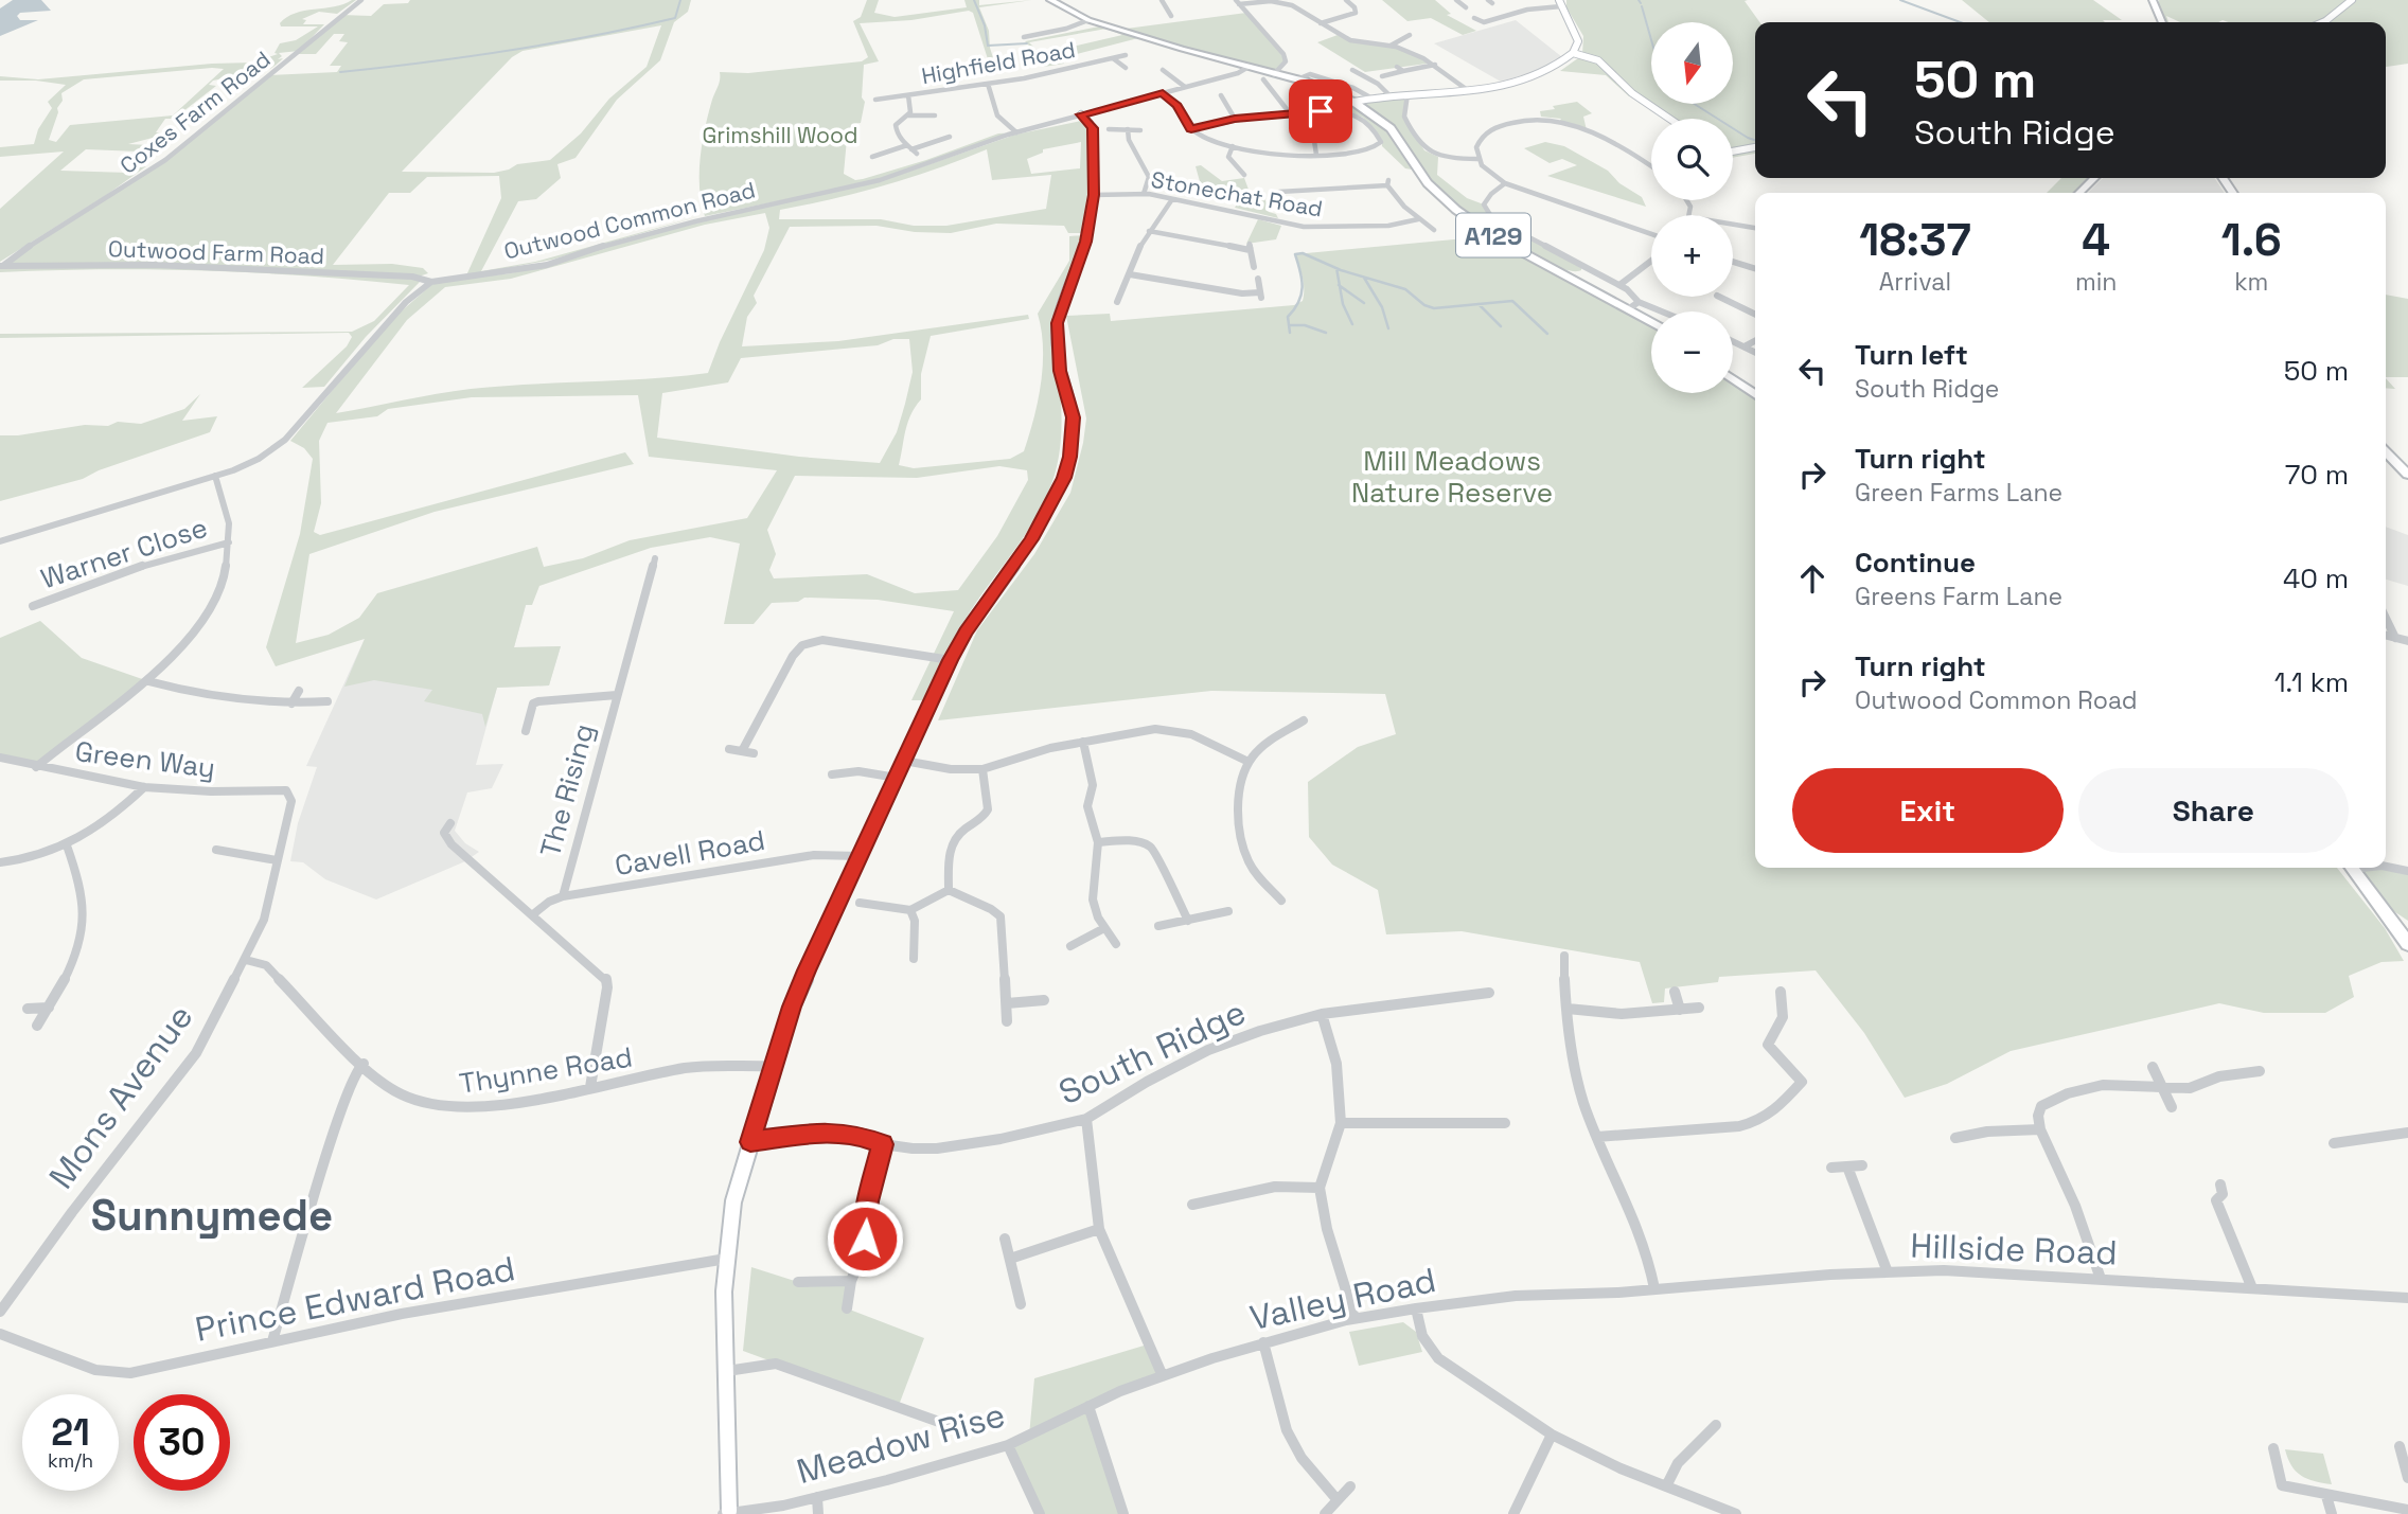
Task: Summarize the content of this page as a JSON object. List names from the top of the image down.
{
  "streets": {
    "main road": ["A129"],
    "street": [
      "Highfield Road",
      "Coxes Farm Road",
      "Stonechat Road",
      "Outwood Common Road",
      "Outwood Farm Road",
      "Warner Close",
      "Green Way",
      "The Rising",
      "Cavell Road",
      "South Ridge",
      "Thynne Road",
      "Mons Avenue",
      "Hillside Road",
      "Prince Edward Road",
      "Valley Road",
      "Meadow Rise"
    ]
  },
  "crossings": [
    ["Coxes Farm Road", "Outwood Farm Road"],
    ["Outwood Common Road", "A129"],
    ["Outwood Common Road", "Outwood Farm Road"],
    ["Green Way", "Mons Avenue"],
    ["The Rising", "Cavell Road"],
    ["Thynne Road", "Mons Avenue"],
    ["Hillside Road", "Valley Road"],
    ["Valley Road", "Meadow Rise"]
  ],
  "districts": ["Sunnymede"],
  "parks": ["Grimshill Wood", "Mill Meadows Nature Reserve"],
  "north": "bottom",
  "page": {
    "map_buttons": ["+", "−"],
    "turn": ["50 m", "South Ridge"],
    "eta": [
      "18:37",
      "Arrival",
      "4",
      "min",
      "1.6",
      "km"
    ],
    "list": [
      {
        "name": "Turn left",
        "note": "South Ridge",
        "value": "50 m"
      },
      {
        "name": "Turn right",
        "note": "Green Farms Lane",
        "value": "70 m"
      },
      {
        "name": "Continue",
        "note": "Greens Farm Lane",
        "value": "40 m"
      },
      {
        "name": "Turn right",
        "note": "Outwood Common Road",
        "value": "1.1 km"
      }
    ],
    "buttons": ["Exit", "Share"],
    "speed": "21 km/h",
    "limit": "30"
  }
}
